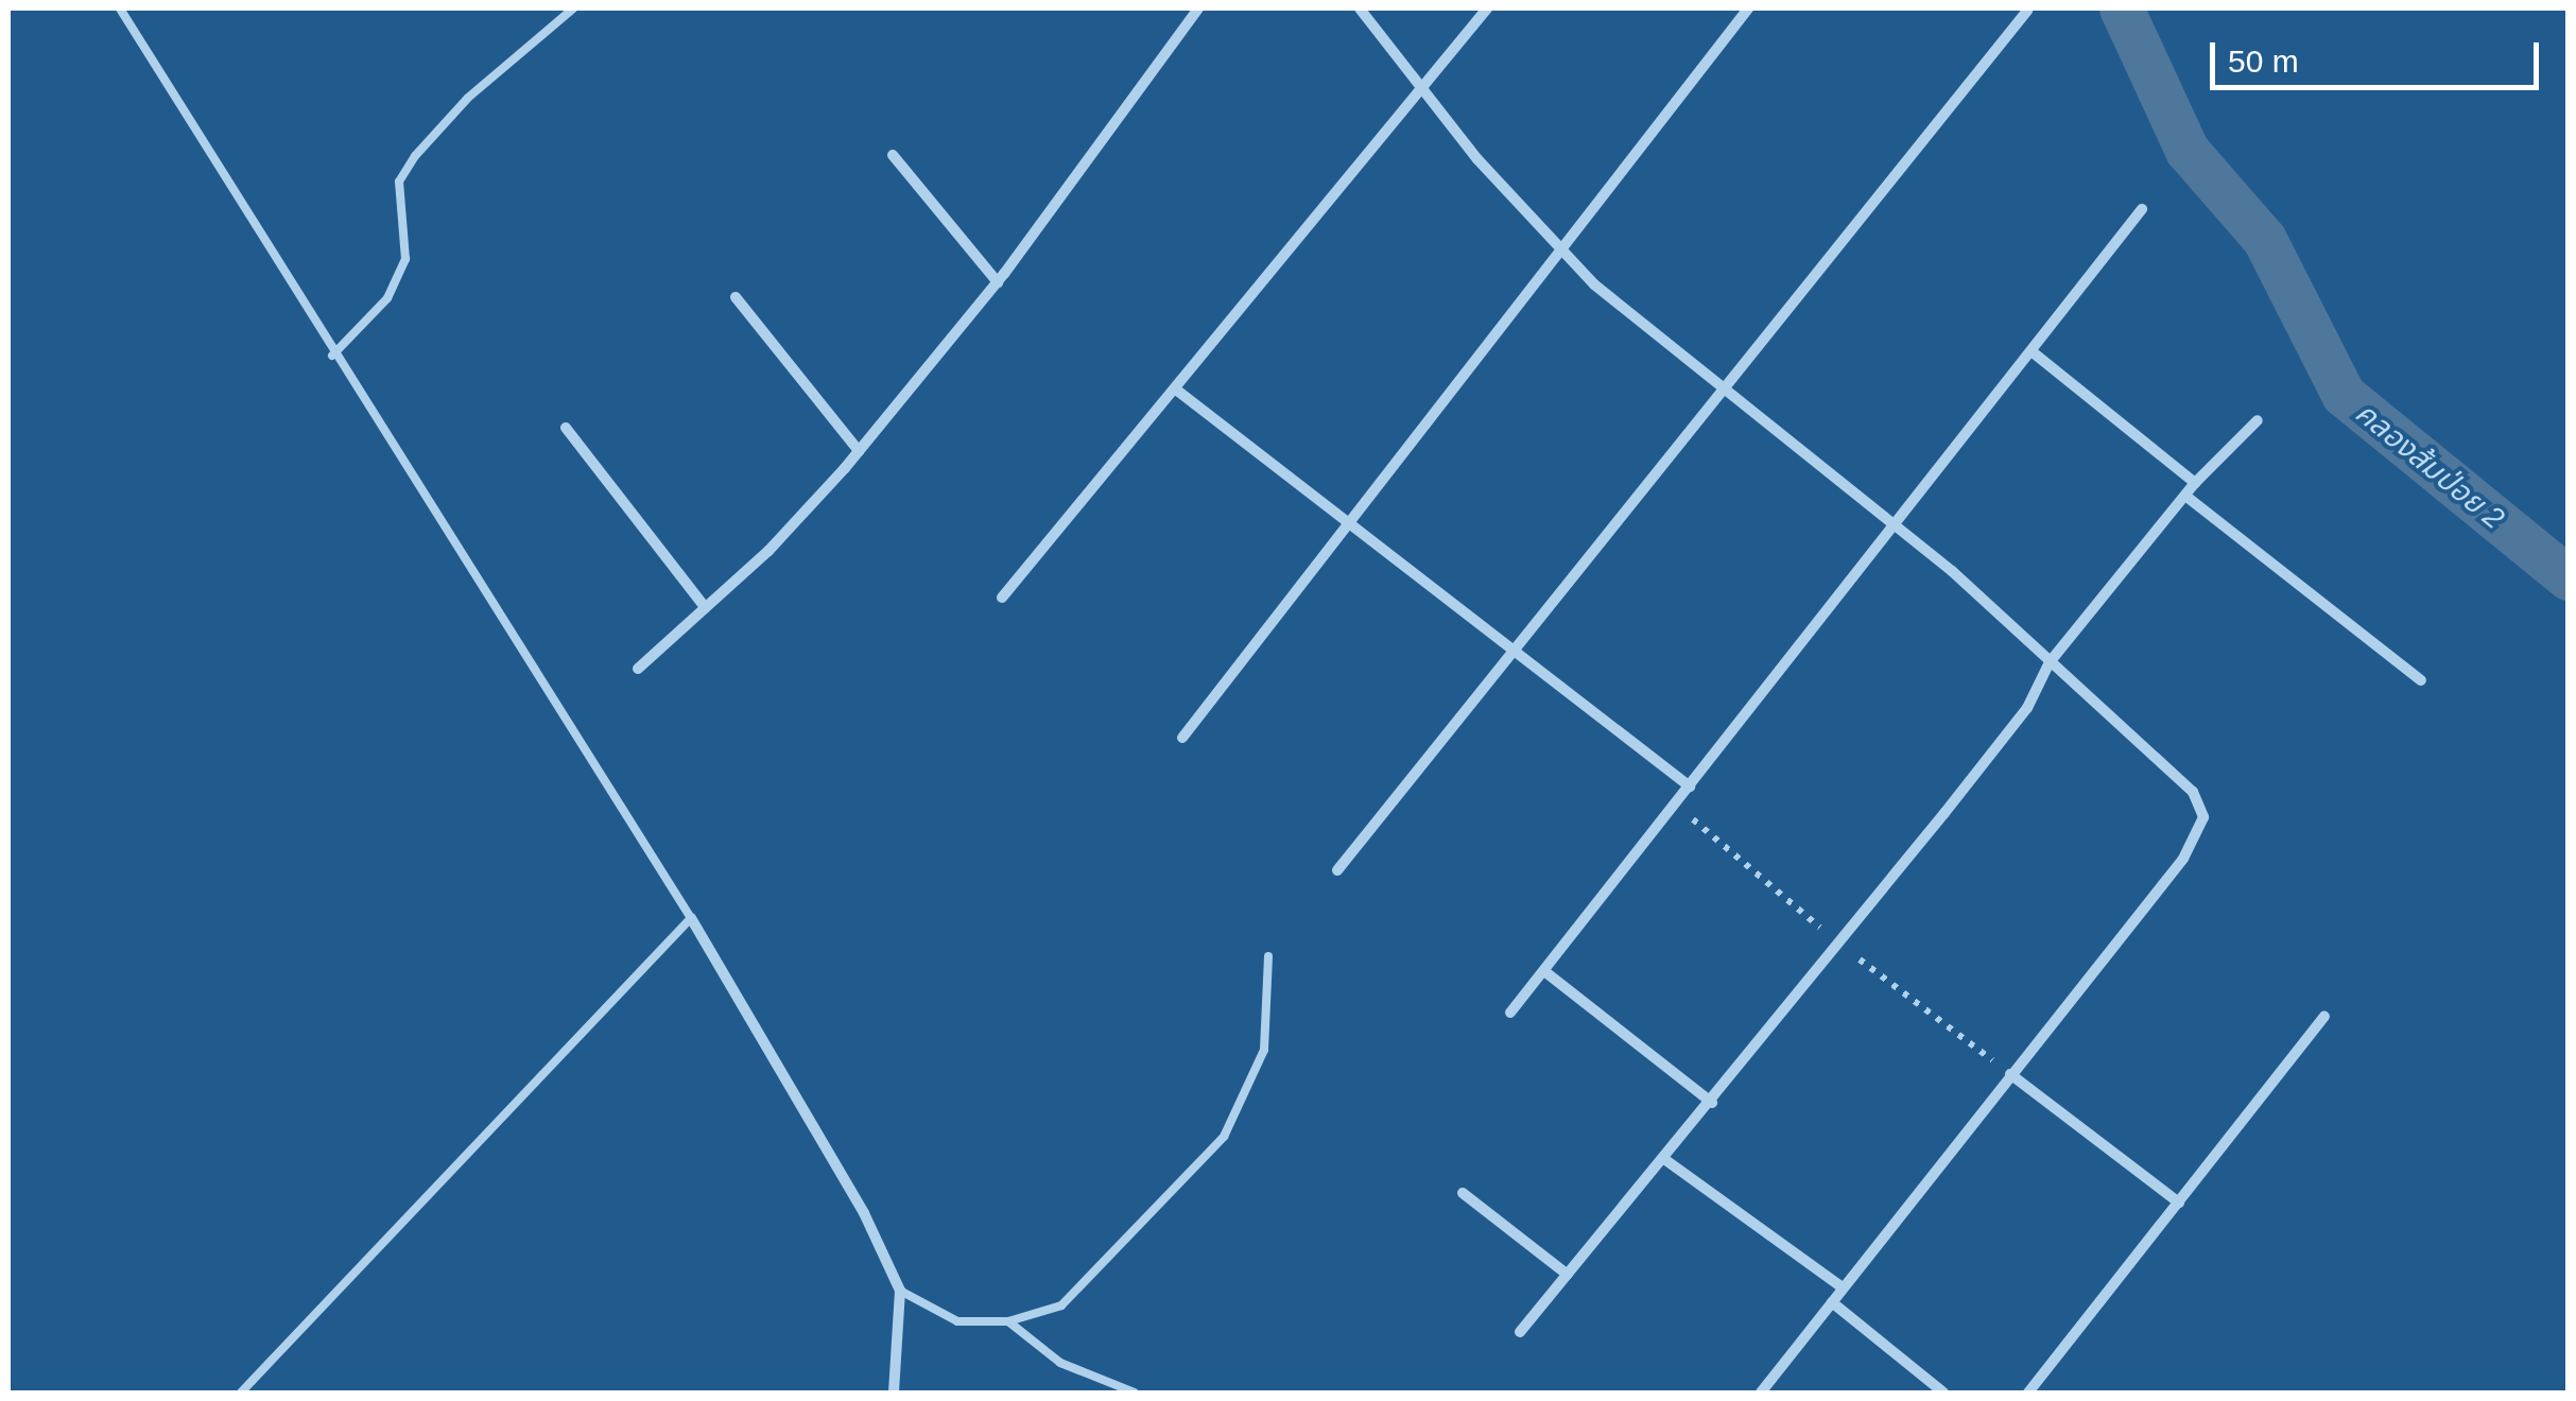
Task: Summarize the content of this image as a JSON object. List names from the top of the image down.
{
  "water": ["คลองส้มป่อย 2"],
  "scale_bar": "50 m"
}
